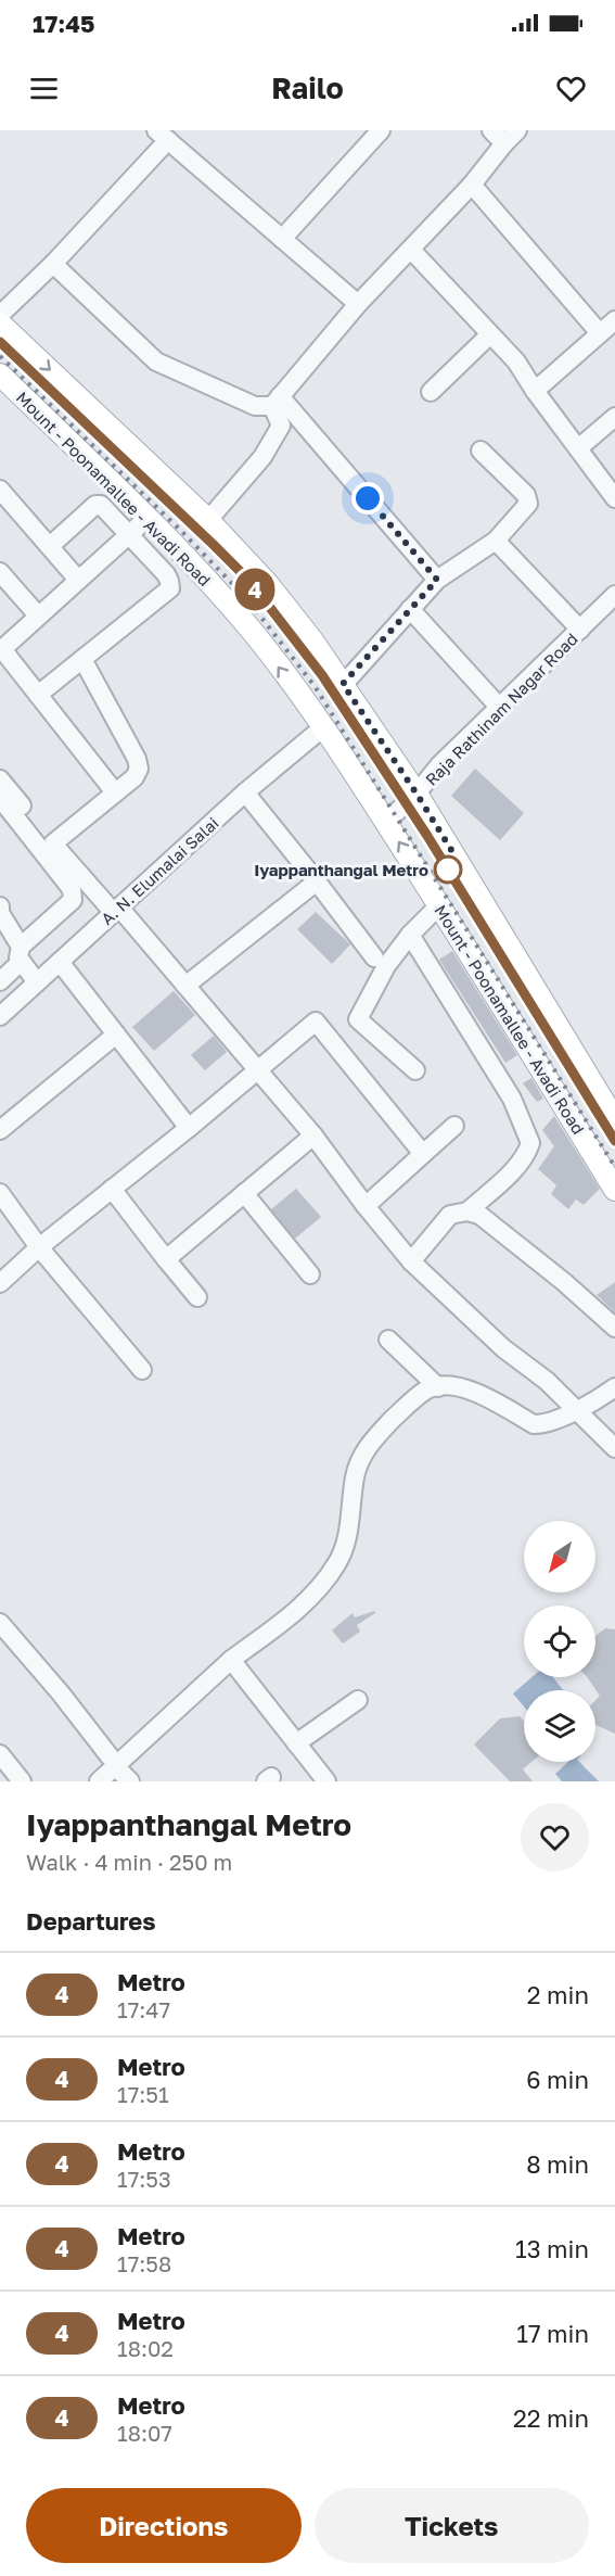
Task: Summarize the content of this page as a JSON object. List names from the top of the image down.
{
  "streets": {
    "main road": ["Mount - Poonamallee - Avadi Road"],
    "street": ["Raja Rathinam Nagar Road", "A. N. Elumalai Salai"]
  },
  "crossings": [
    ["Mount - Poonamallee - Avadi Road", "Raja Rathinam Nagar Road"],
    ["Mount - Poonamallee - Avadi Road", "A. N. Elumalai Salai"]
  ],
  "places": ["Iyappanthangal Metro"],
  "lines": ["metro line 4"],
  "north": "bottom left",
  "page": {
    "status": "17:45",
    "header": "Railo",
    "on_map": "4",
    "heading": [
      ["Iyappanthangal Metro", "Walk · 4 min · 250 m"],
      "Departures"
    ],
    "list": [
      {
        "mark": "4",
        "name": "Metro",
        "note": "17:47",
        "value": "2 min"
      },
      {
        "mark": "4",
        "name": "Metro",
        "note": "17:51",
        "value": "6 min"
      },
      {
        "mark": "4",
        "name": "Metro",
        "note": "17:53",
        "value": "8 min"
      },
      {
        "mark": "4",
        "name": "Metro",
        "note": "17:58",
        "value": "13 min"
      },
      {
        "mark": "4",
        "name": "Metro",
        "note": "18:02",
        "value": "17 min"
      },
      {
        "mark": "4",
        "name": "Metro",
        "note": "18:07",
        "value": "22 min"
      }
    ],
    "buttons": ["Directions", "Tickets"]
  }
}
